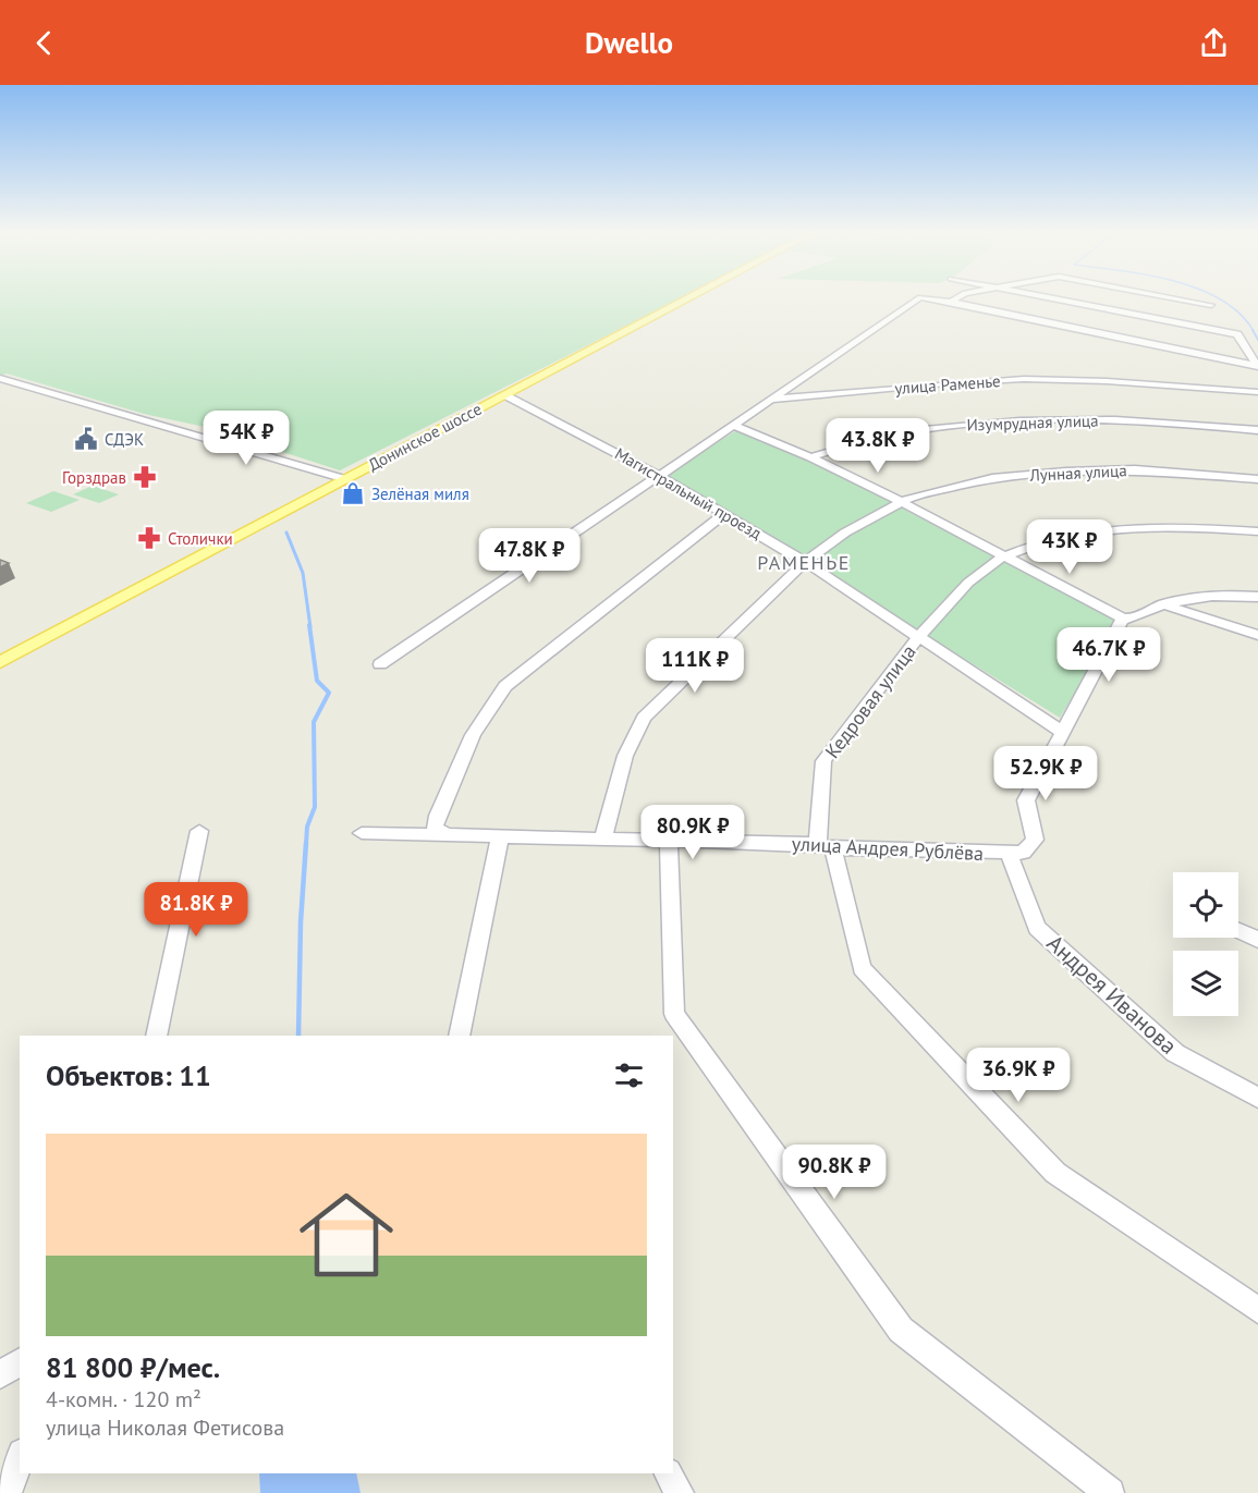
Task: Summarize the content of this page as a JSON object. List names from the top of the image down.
{
  "streets": {
    "main road": ["Донинское шоссе"],
    "street": [
      "улица Раменье",
      "Изумрудная улица",
      "Лунная улица",
      "Магистральный проезд",
      "Кедровая улица",
      "улица Андрея Рублёва",
      "Андрея Иванова"
    ]
  },
  "crossings": [
    ["улица Раменье", "Магистральный проезд"],
    ["Донинское шоссе", "Магистральный проезд"],
    ["Лунная улица", "Магистральный проезд"],
    ["Лунная улица", "улица Андрея Рублёва"],
    ["Магистральный проезд", "Кедровая улица"],
    ["Кедровая улица", "улица Андрея Рублёва"],
    ["улица Андрея Рублёва", "Андрея Иванова"]
  ],
  "districts": ["РАМЕНЬЕ"],
  "places": {
    "public building": ["СДЭК"],
    "pharmacy": ["Горздрав", "Столички"],
    "shop": ["Зелёная миля"]
  },
  "page": {
    "header": "Dwello",
    "price": [
      "54K ₽",
      "43.8K ₽",
      "43K ₽",
      "47.8K ₽",
      "46.7K ₽",
      "111K ₽",
      "52.9K ₽",
      "80.9K ₽",
      "81.8K ₽",
      "36.9K ₽",
      "90.8K ₽"
    ],
    "heading": "Объектов: 11",
    "list": [
      {
        "name": "81 800 ₽/мес.",
        "note": "4-комн. · 120 m² · улица Николая Фетисова"
      }
    ]
  }
}
